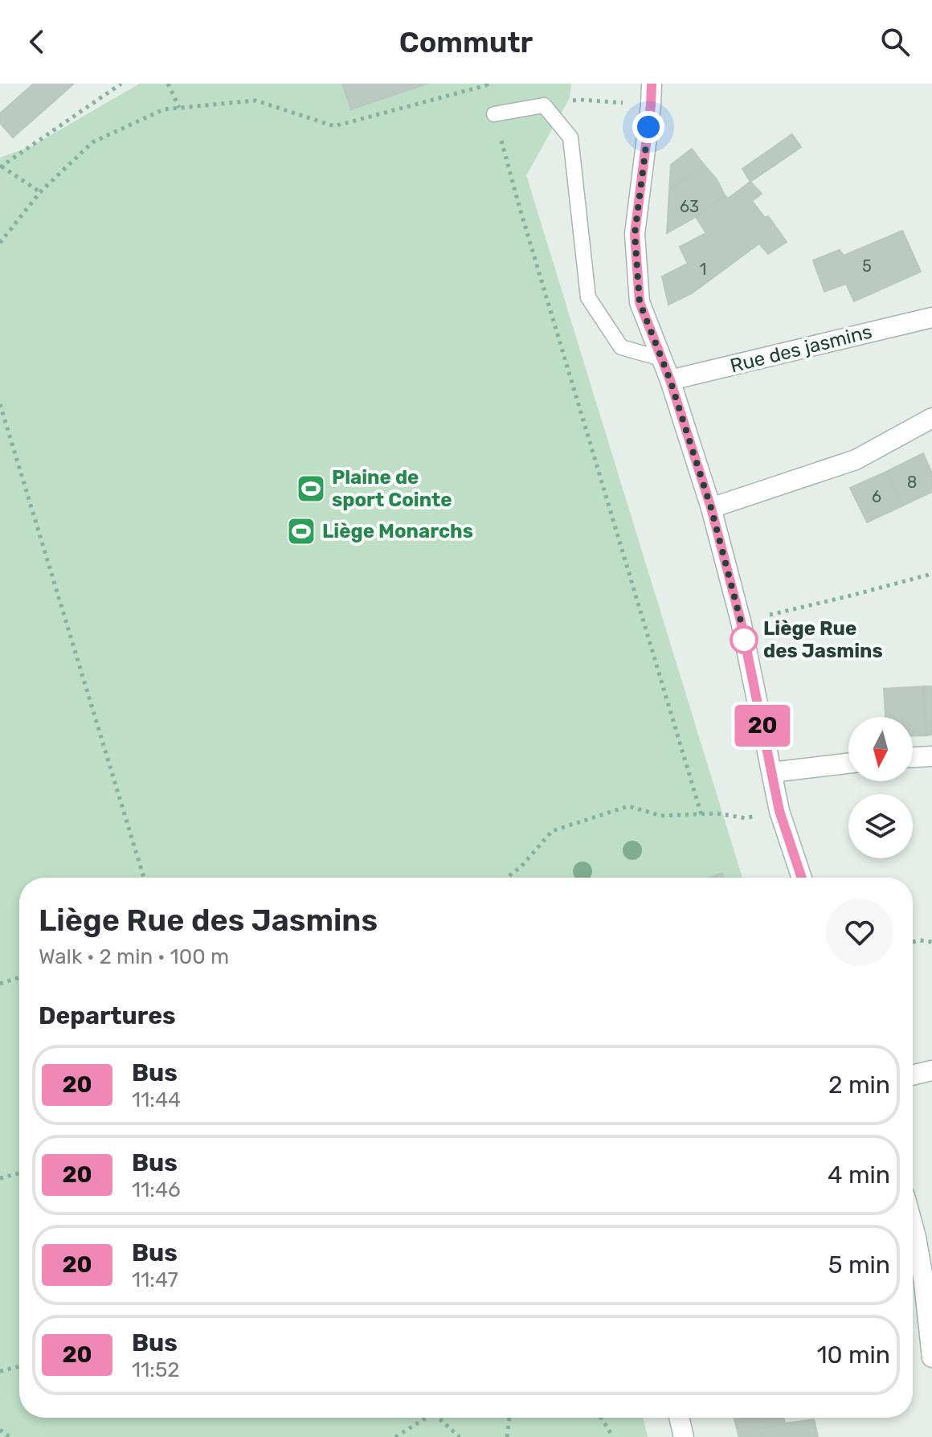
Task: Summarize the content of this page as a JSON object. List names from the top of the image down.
{
  "streets": {
    "street": ["Rue des jasmins"]
  },
  "places": {
    "sports": ["Plaine de sport Cointe", "Liège Monarchs"],
    "other": ["Liège Rue des Jasmins"]
  },
  "lines": ["bus line 20"],
  "house_numbers": [
    "63",
    "5",
    "1",
    "8",
    "6"
  ],
  "north": "bottom",
  "page": {
    "header": "Commutr",
    "on_map": "20",
    "heading": [
      ["Liège Rue des Jasmins", "Walk · 2 min · 100 m"],
      "Departures"
    ],
    "list": [
      {
        "mark": "20",
        "name": "Bus",
        "note": "11:44",
        "value": "2 min"
      },
      {
        "mark": "20",
        "name": "Bus",
        "note": "11:46",
        "value": "4 min"
      },
      {
        "mark": "20",
        "name": "Bus",
        "note": "11:47",
        "value": "5 min"
      },
      {
        "mark": "20",
        "name": "Bus",
        "note": "11:52",
        "value": "10 min"
      }
    ]
  }
}
